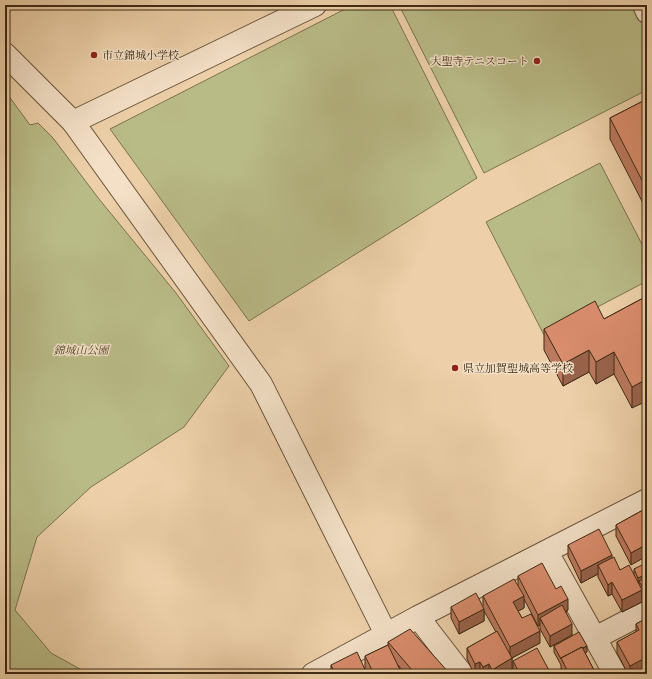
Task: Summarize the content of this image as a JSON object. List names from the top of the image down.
{
  "parks": ["錦城山公園"],
  "places": ["市立錦城小学校", "大聖寺テニスコート", "県立加賀聖城高等学校"]
}
